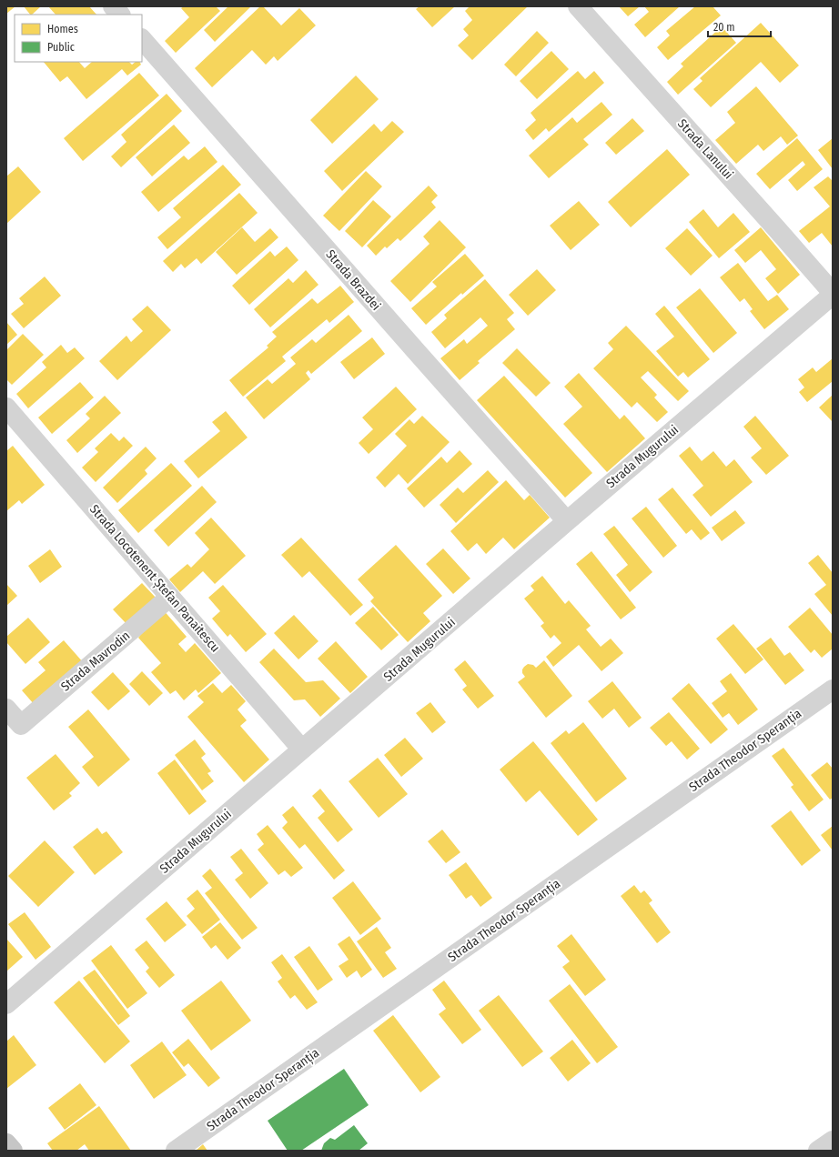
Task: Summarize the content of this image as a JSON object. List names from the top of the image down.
{
  "streets": {
    "street": [
      "Strada Lanului",
      "Strada Brazdei",
      "Strada Mugurului",
      "Strada Locotenent Ștefan Panaitescu",
      "Strada Mavrodin",
      "Strada Theodor Speranția"
    ]
  },
  "crossings": [
    ["Strada Lanului", "Strada Mugurului"],
    ["Strada Brazdei", "Strada Mugurului"],
    ["Strada Mugurului", "Strada Locotenent Ștefan Panaitescu"],
    ["Strada Locotenent Ștefan Panaitescu", "Strada Mavrodin"]
  ],
  "legend": ["Homes", "Public"],
  "scale_bar": "20 m"
}
